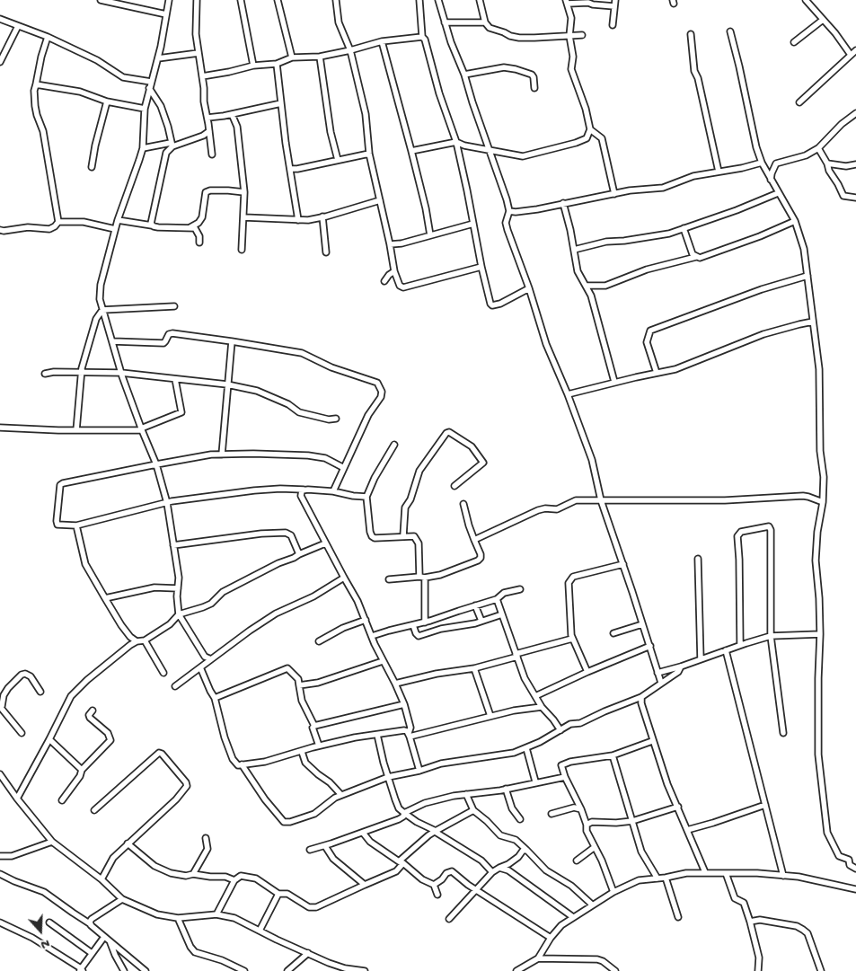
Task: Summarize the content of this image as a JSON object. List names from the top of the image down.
{
  "north": "bottom"
}
